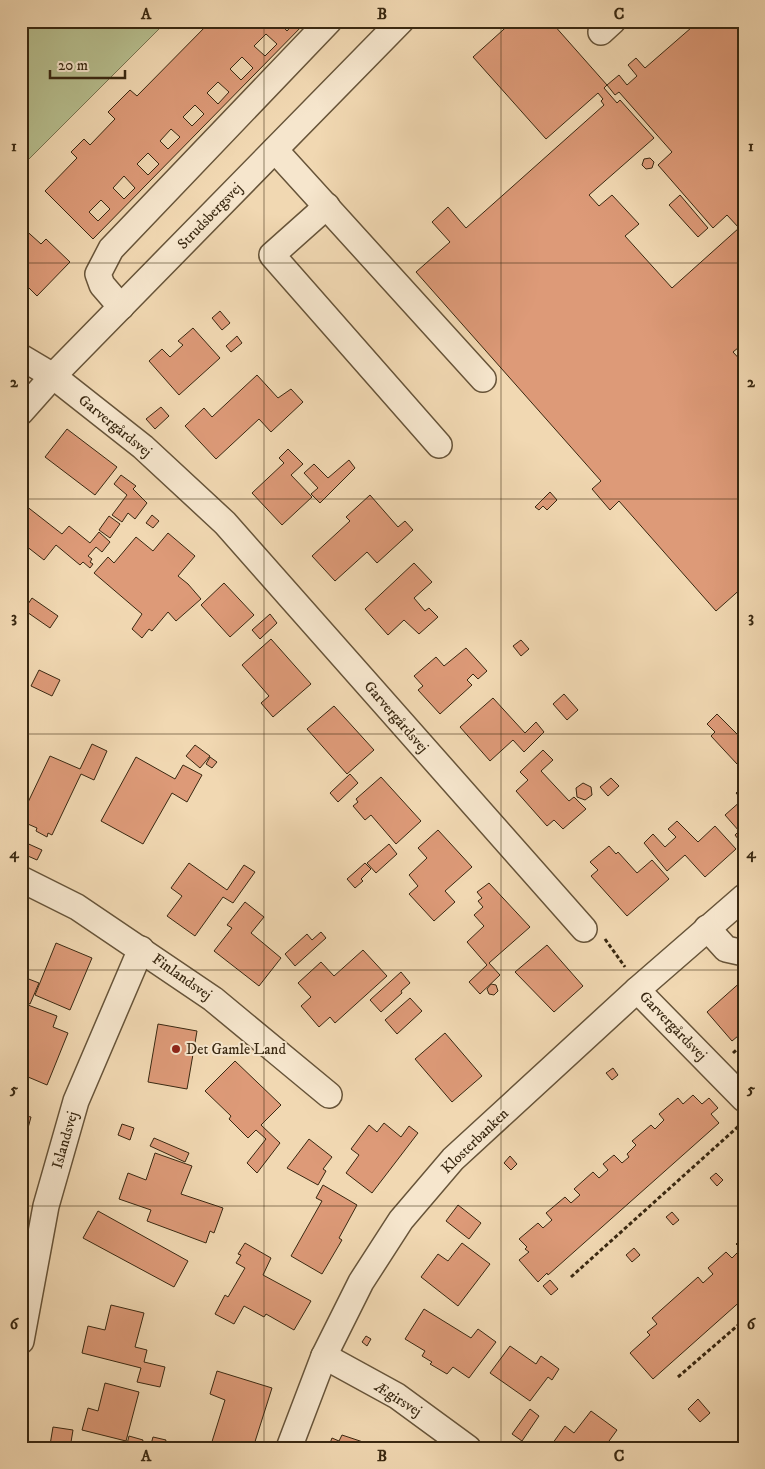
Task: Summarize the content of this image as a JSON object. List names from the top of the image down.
{
  "streets": {
    "street": [
      "Strudsbergsvej",
      "Garvergårdsvej",
      "Finlandsvej",
      "Islandsvej",
      "Klosterbanken",
      "Ægirsvej"
    ]
  },
  "crossings": [
    ["Strudsbergsvej", "Garvergårdsvej"],
    ["Garvergårdsvej", "Klosterbanken"],
    ["Finlandsvej", "Islandsvej"],
    ["Klosterbanken", "Ægirsvej"]
  ],
  "places": ["Det Gamle Land"],
  "scale_bar": "20 m",
  "grid": {
    "columns": ["A", "B", "C"],
    "rows": [
      "1",
      "2",
      "3",
      "4",
      "5",
      "6"
    ]
  }
}
